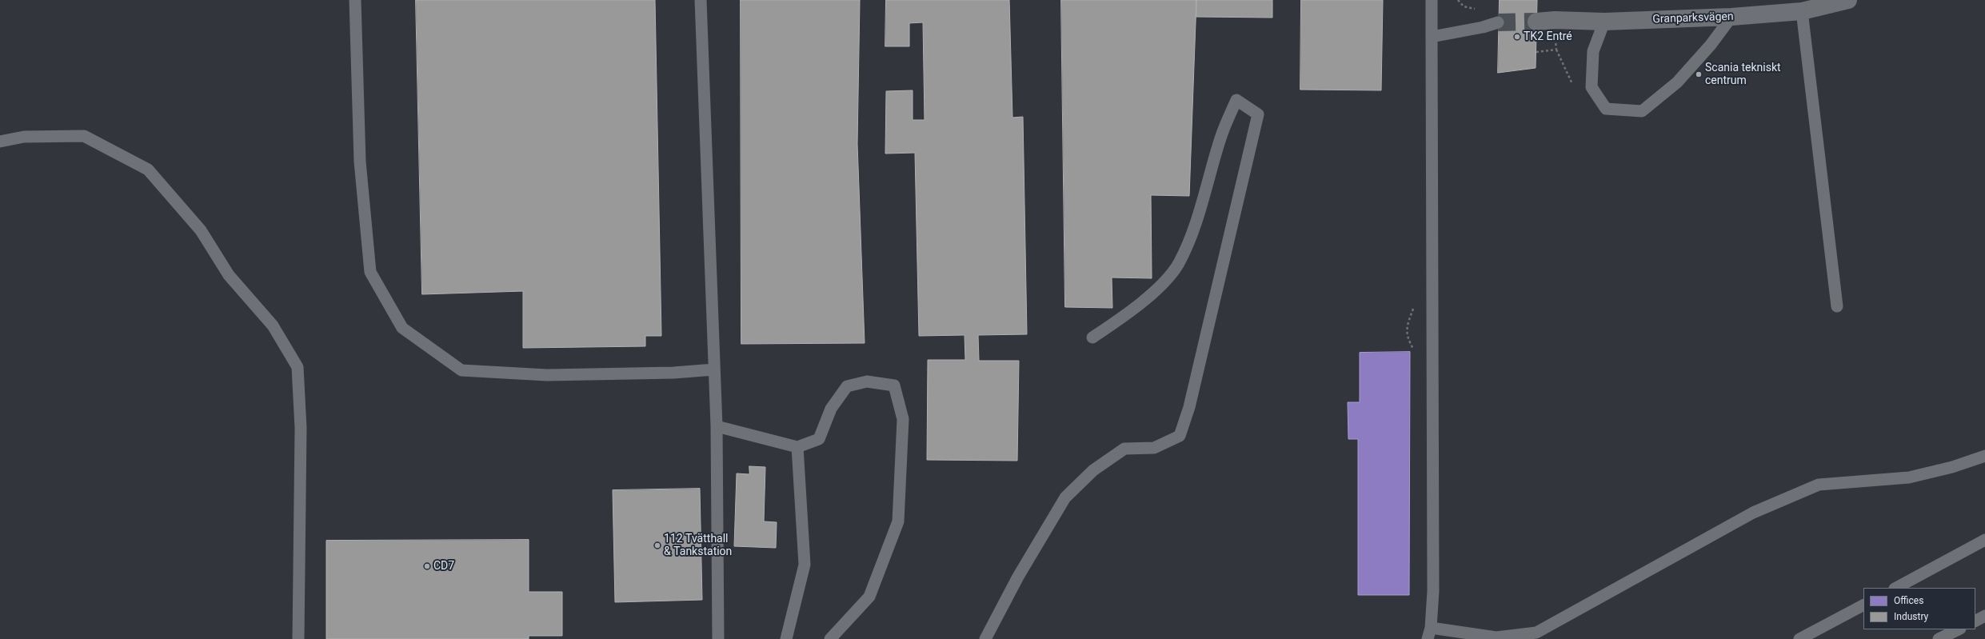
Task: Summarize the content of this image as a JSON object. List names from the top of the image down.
{
  "streets": {
    "street": ["Granparksvägen"]
  },
  "places": [
    "TK2 Entré",
    "Scania tekniskt centrum",
    "112 Tvätthall & Tankstation",
    "CD7"
  ],
  "legend": ["Offices", "Industry"]
}
